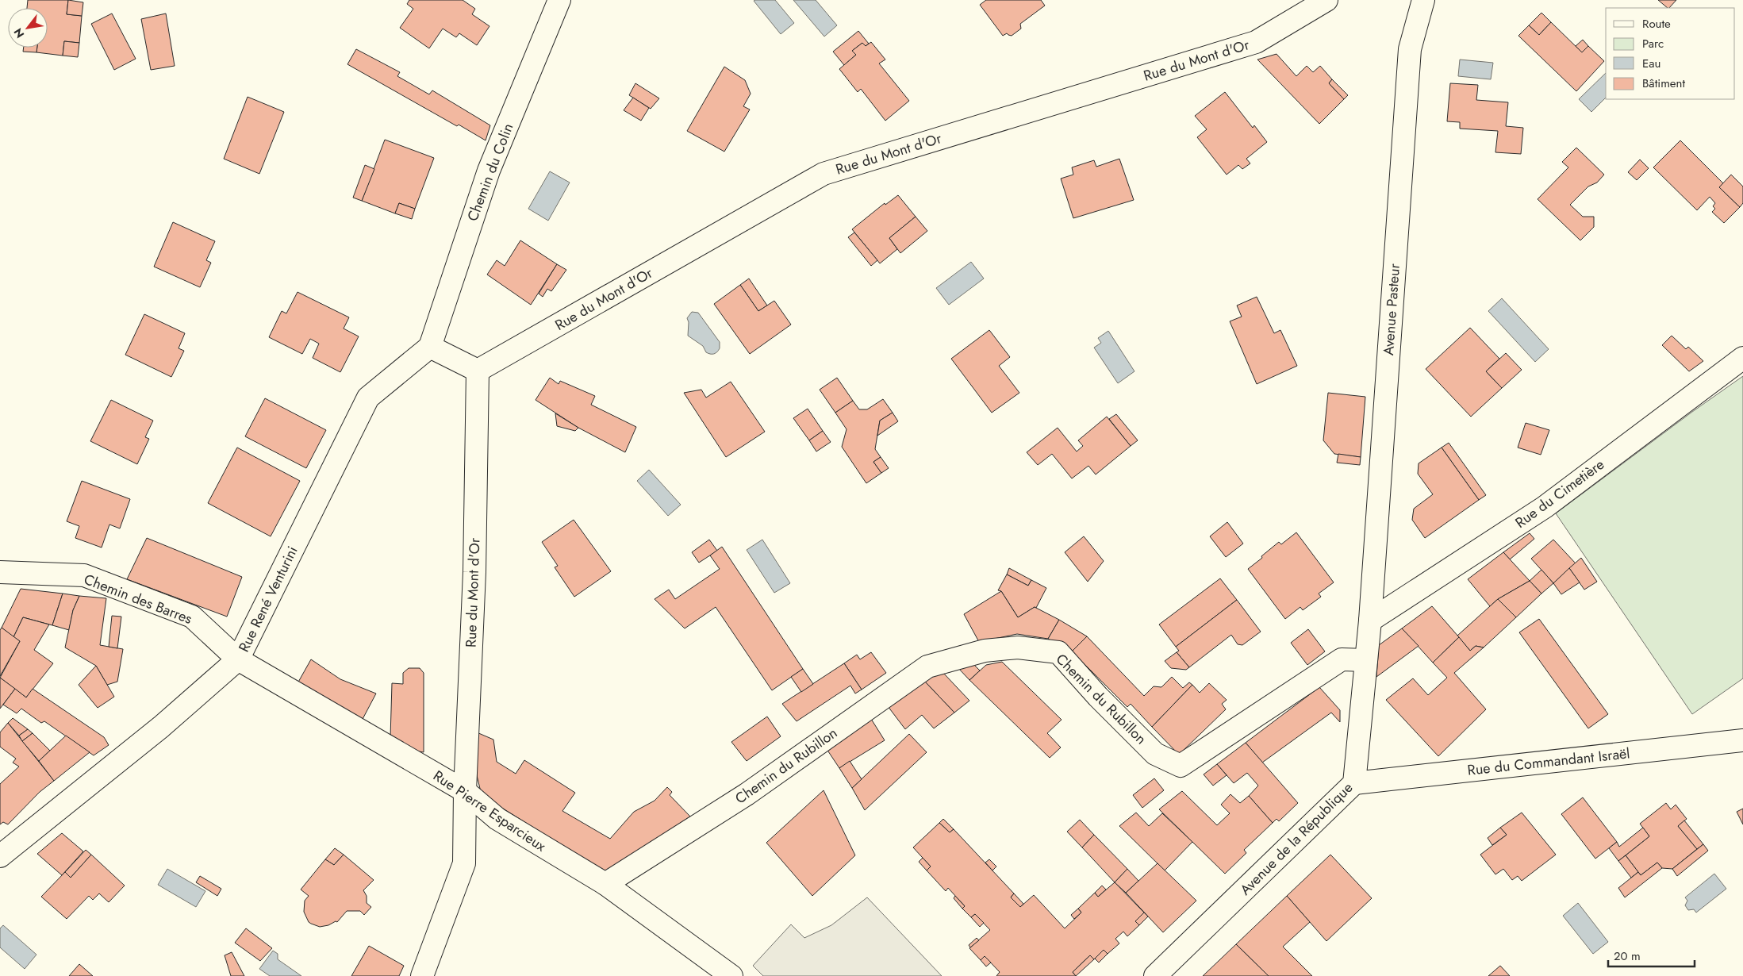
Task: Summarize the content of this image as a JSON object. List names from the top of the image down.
{
  "streets": {
    "street": [
      "Rue du Mont d'Or",
      "Chemin du Colin",
      "Avenue Pasteur",
      "Rue du Cimetière",
      "Chemin des Barres",
      "Rue René Venturini",
      "Chemin du Rubillon",
      "Rue du Commandant Israël",
      "Rue Pierre Esparcieux",
      "Avenue de la République"
    ]
  },
  "crossings": [
    ["Rue du Mont d'Or", "Rue Pierre Esparcieux"],
    ["Chemin du Colin", "Rue René Venturini"],
    ["Avenue Pasteur", "Rue du Cimetière"],
    ["Avenue Pasteur", "Avenue de la République"],
    ["Rue du Cimetière", "Avenue de la République"],
    ["Chemin des Barres", "Rue René Venturini"],
    ["Chemin des Barres", "Rue Pierre Esparcieux"],
    ["Rue René Venturini", "Rue Pierre Esparcieux"],
    ["Chemin du Rubillon", "Rue Pierre Esparcieux"],
    ["Chemin du Rubillon", "Avenue de la République"],
    ["Rue du Commandant Israël", "Avenue de la République"]
  ],
  "legend": [
    "Route",
    "Parc",
    "Eau",
    "Bâtiment"
  ],
  "scale_bar": "20 m",
  "north": "bottom left"
}
